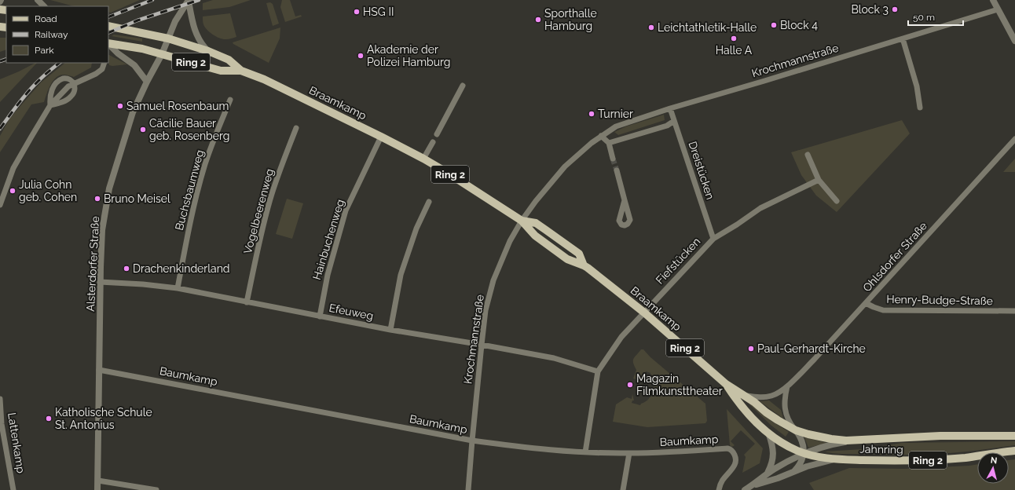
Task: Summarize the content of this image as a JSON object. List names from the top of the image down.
{
  "streets": {
    "main road": ["Ring 2", "Braamkamp", "Jahnring"],
    "street": [
      "Krochmannstraße",
      "Dreistücken",
      "Buchsbaumweg",
      "Vogelbeerenweg",
      "Hainbuchenweg",
      "Ohlsdorfer Straße",
      "Fiefstücken",
      "Alsterdorfer Straße",
      "Henry-Budge-Straße",
      "Efeuweg",
      "Baumkamp",
      "Lattenkamp"
    ]
  },
  "crossings": [
    ["Krochmannstraße", "Braamkamp"],
    ["Krochmannstraße", "Dreistücken"],
    ["Krochmannstraße", "Efeuweg"],
    ["Krochmannstraße", "Baumkamp"],
    ["Braamkamp", "Hainbuchenweg"],
    ["Braamkamp", "Ohlsdorfer Straße"],
    ["Braamkamp", "Fiefstücken"],
    ["Braamkamp", "Alsterdorfer Straße"],
    ["Braamkamp", "Jahnring"],
    ["Dreistücken", "Fiefstücken"],
    ["Buchsbaumweg", "Efeuweg"],
    ["Vogelbeerenweg", "Efeuweg"],
    ["Hainbuchenweg", "Efeuweg"],
    ["Ohlsdorfer Straße", "Henry-Budge-Straße"],
    ["Fiefstücken", "Efeuweg"],
    ["Fiefstücken", "Baumkamp"],
    ["Alsterdorfer Straße", "Efeuweg"],
    ["Alsterdorfer Straße", "Baumkamp"]
  ],
  "places": [
    "Block 3",
    "HSG II",
    "Sporthalle Hamburg",
    "Block 4",
    "Leichtathletik-Halle",
    "Halle A",
    "Akademie der Polizei Hamburg",
    "Samuel Rosenbaum",
    "Turnier",
    "Cäcilie Bauer geb. Rosenberg",
    "Julia Cohn geb. Cohen",
    "Bruno Meisel",
    "Drachenkinderland",
    "Paul-Gerhardt-Kirche",
    "Magazin Filmkunsttheater",
    "Katholische Schule St. Antonius"
  ],
  "legend": ["Road", "Railway", "Park"],
  "scale_bar": "50 m",
  "north": "top"
}
